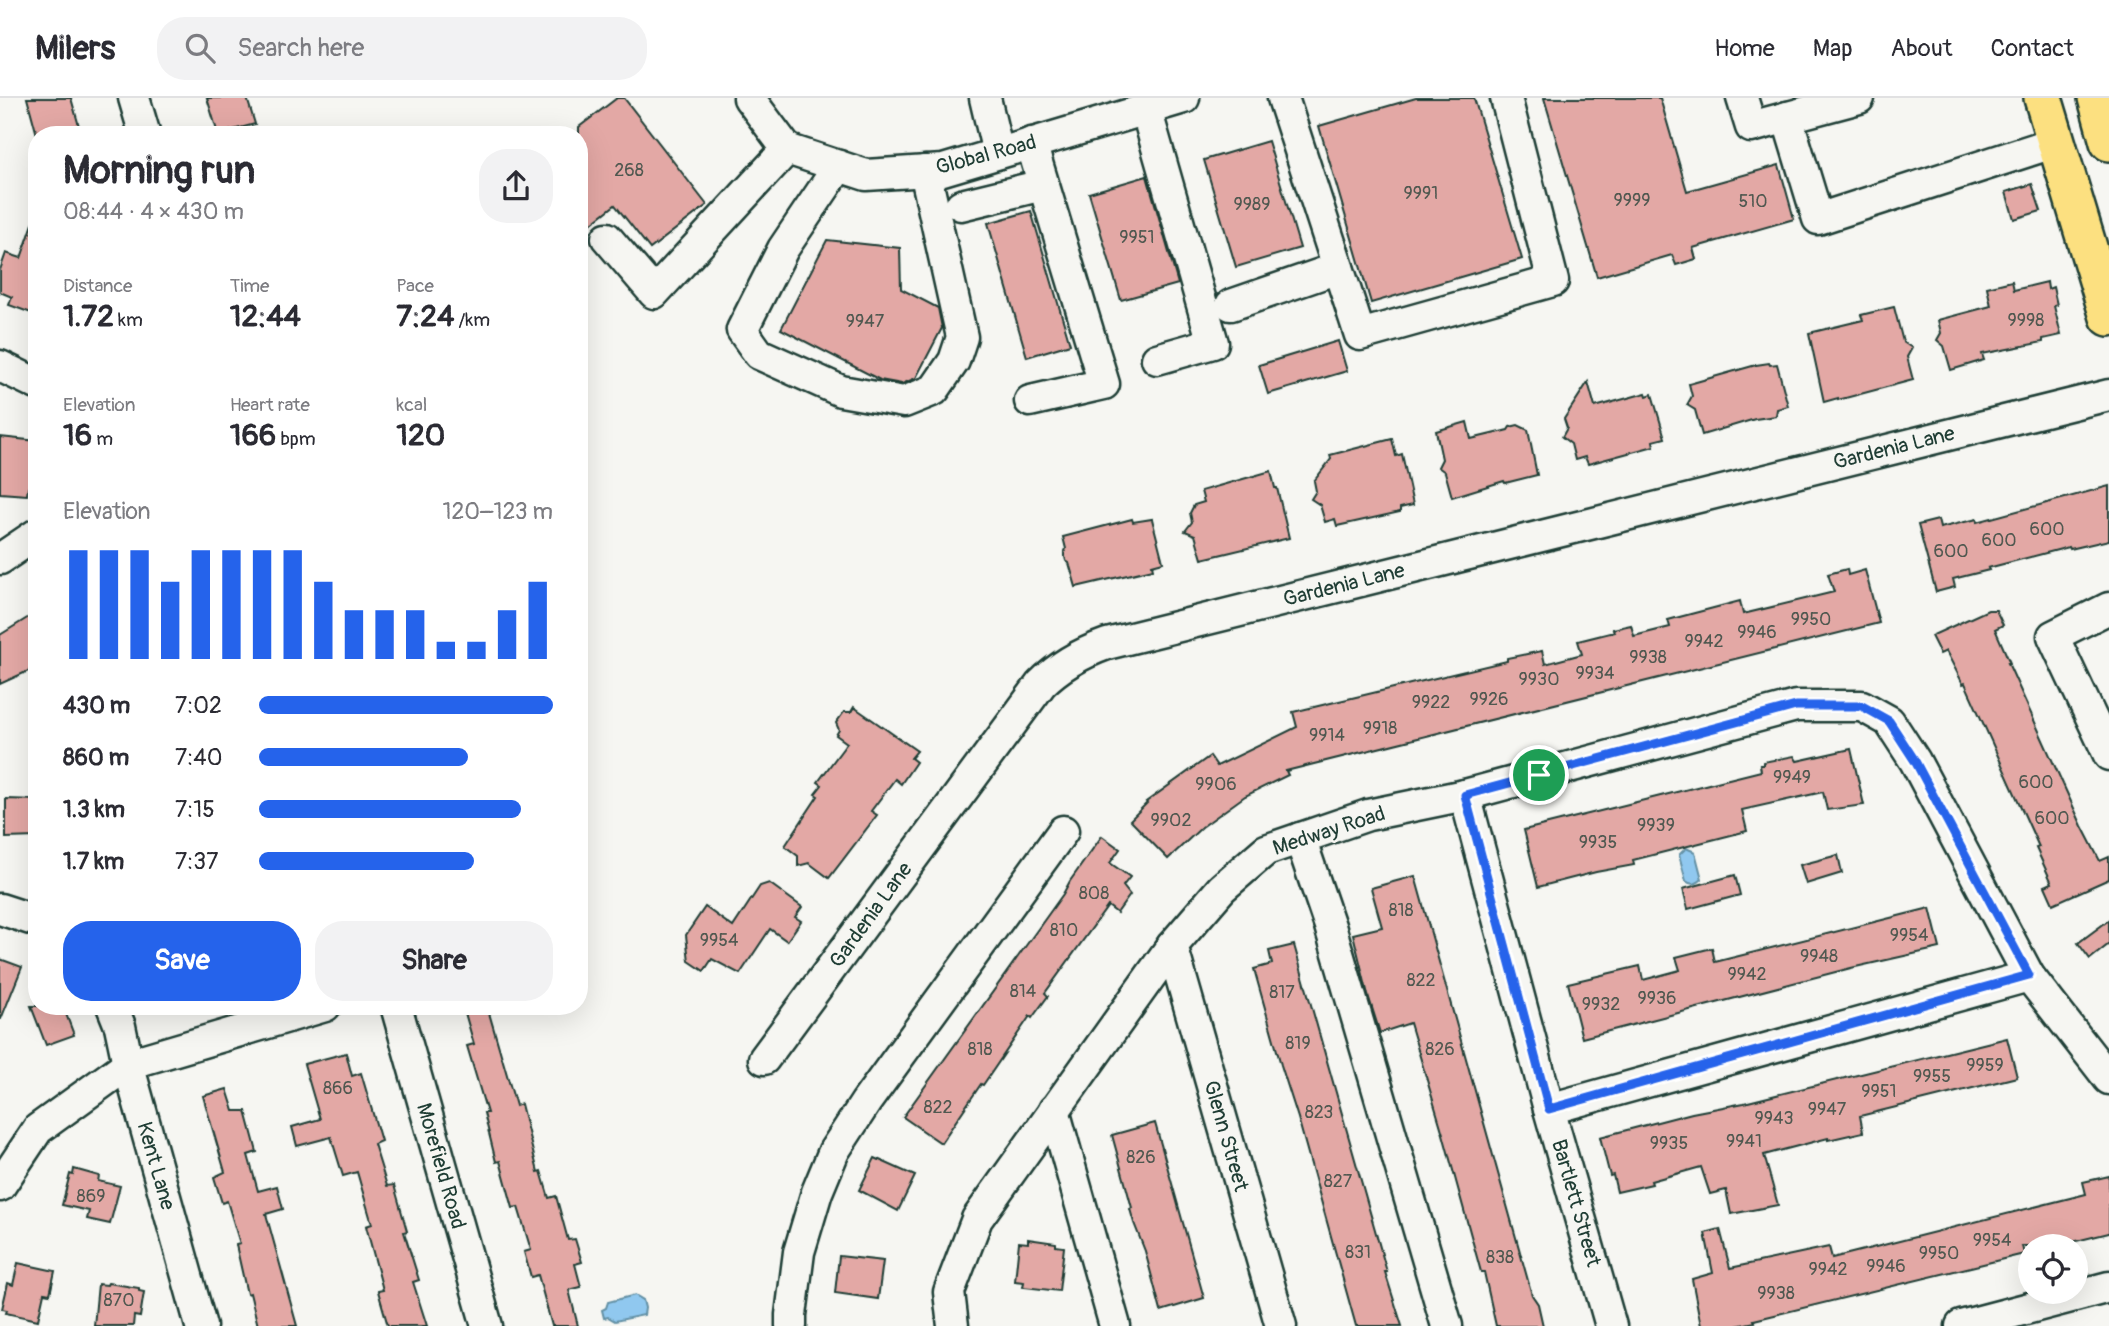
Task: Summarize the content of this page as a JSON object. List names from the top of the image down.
{
  "streets": {
    "street": [
      "Global Road",
      "Gardenia Lane",
      "Medway Road",
      "Glenn Street",
      "Kent Lane",
      "Morefield Road",
      "Bartlett Street"
    ]
  },
  "crossings": [
    ["Medway Road", "Glenn Street"],
    ["Medway Road", "Bartlett Street"]
  ],
  "house_numbers": [
    "268",
    "9991",
    "9999",
    "510",
    "9989",
    "9951",
    "9998",
    "9947",
    "600",
    "600",
    "600",
    "9950",
    "9946",
    "9942",
    "9938",
    "9934",
    "9930",
    "9926",
    "9922",
    "9918",
    "9914",
    "9949",
    "600",
    "9906",
    "600",
    "9902",
    "9939",
    "9935",
    "808",
    "818",
    "810",
    "9954",
    "9954",
    "9948",
    "9942",
    "822",
    "814",
    "817",
    "9936",
    "9932",
    "819",
    "818",
    "826",
    "9959",
    "9955",
    "866",
    "9951",
    "822",
    "9947",
    "823",
    "9943",
    "9941",
    "9935",
    "826",
    "827",
    "869",
    "9954",
    "831",
    "9950",
    "838",
    "9946",
    "9942",
    "9938",
    "870"
  ],
  "page": {
    "header": "Milers",
    "search": "Search here",
    "nav": [
      "Home",
      "Map",
      "About",
      "Contact"
    ],
    "heading": ["Morning run", "08:44 · 4 × 430 m"],
    "stats": [
      ["Distance", "1.72 km"],
      ["Time", "12:44"],
      ["Pace", "7:24 /km"],
      ["Elevation", "16 m"],
      ["Heart rate", "166 bpm"],
      ["kcal", "120"]
    ],
    "chart": ["Elevation", "120–123 m"],
    "list": [
      {
        "name": "430 m",
        "note": "7:02"
      },
      {
        "name": "860 m",
        "note": "7:40"
      },
      {
        "name": "1.3 km",
        "note": "7:15"
      },
      {
        "name": "1.7 km",
        "note": "7:37"
      }
    ],
    "buttons": ["Save", "Share"]
  }
}
